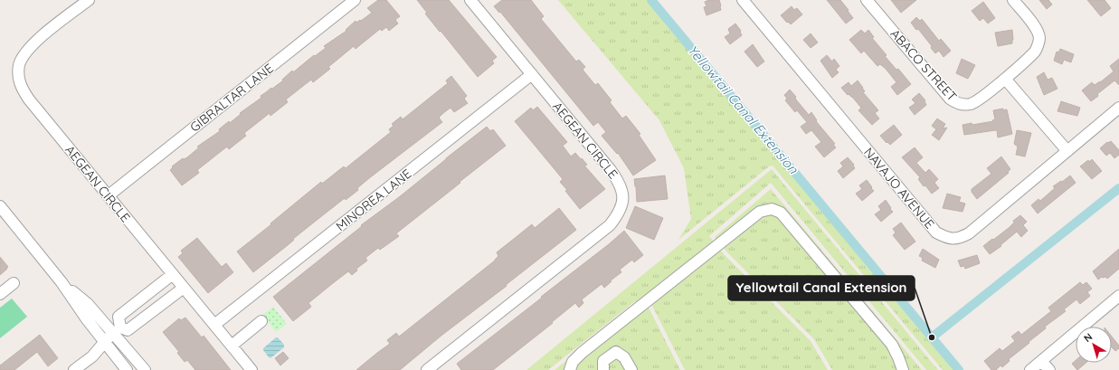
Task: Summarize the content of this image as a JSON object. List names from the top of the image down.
{
  "streets": {
    "street": [
      "ABACO STREET",
      "GIBRALTAR LANE",
      "AEGEAN CIRCLE",
      "NAVAJO AVENUE",
      "MINOREA LANE"
    ]
  },
  "crossings": [
    ["GIBRALTAR LANE", "AEGEAN CIRCLE"],
    ["AEGEAN CIRCLE", "MINOREA LANE"]
  ],
  "water": ["Yellowtail Canal Extension"],
  "places": ["Yellowtail Canal Extension"],
  "north": "top left"
}
